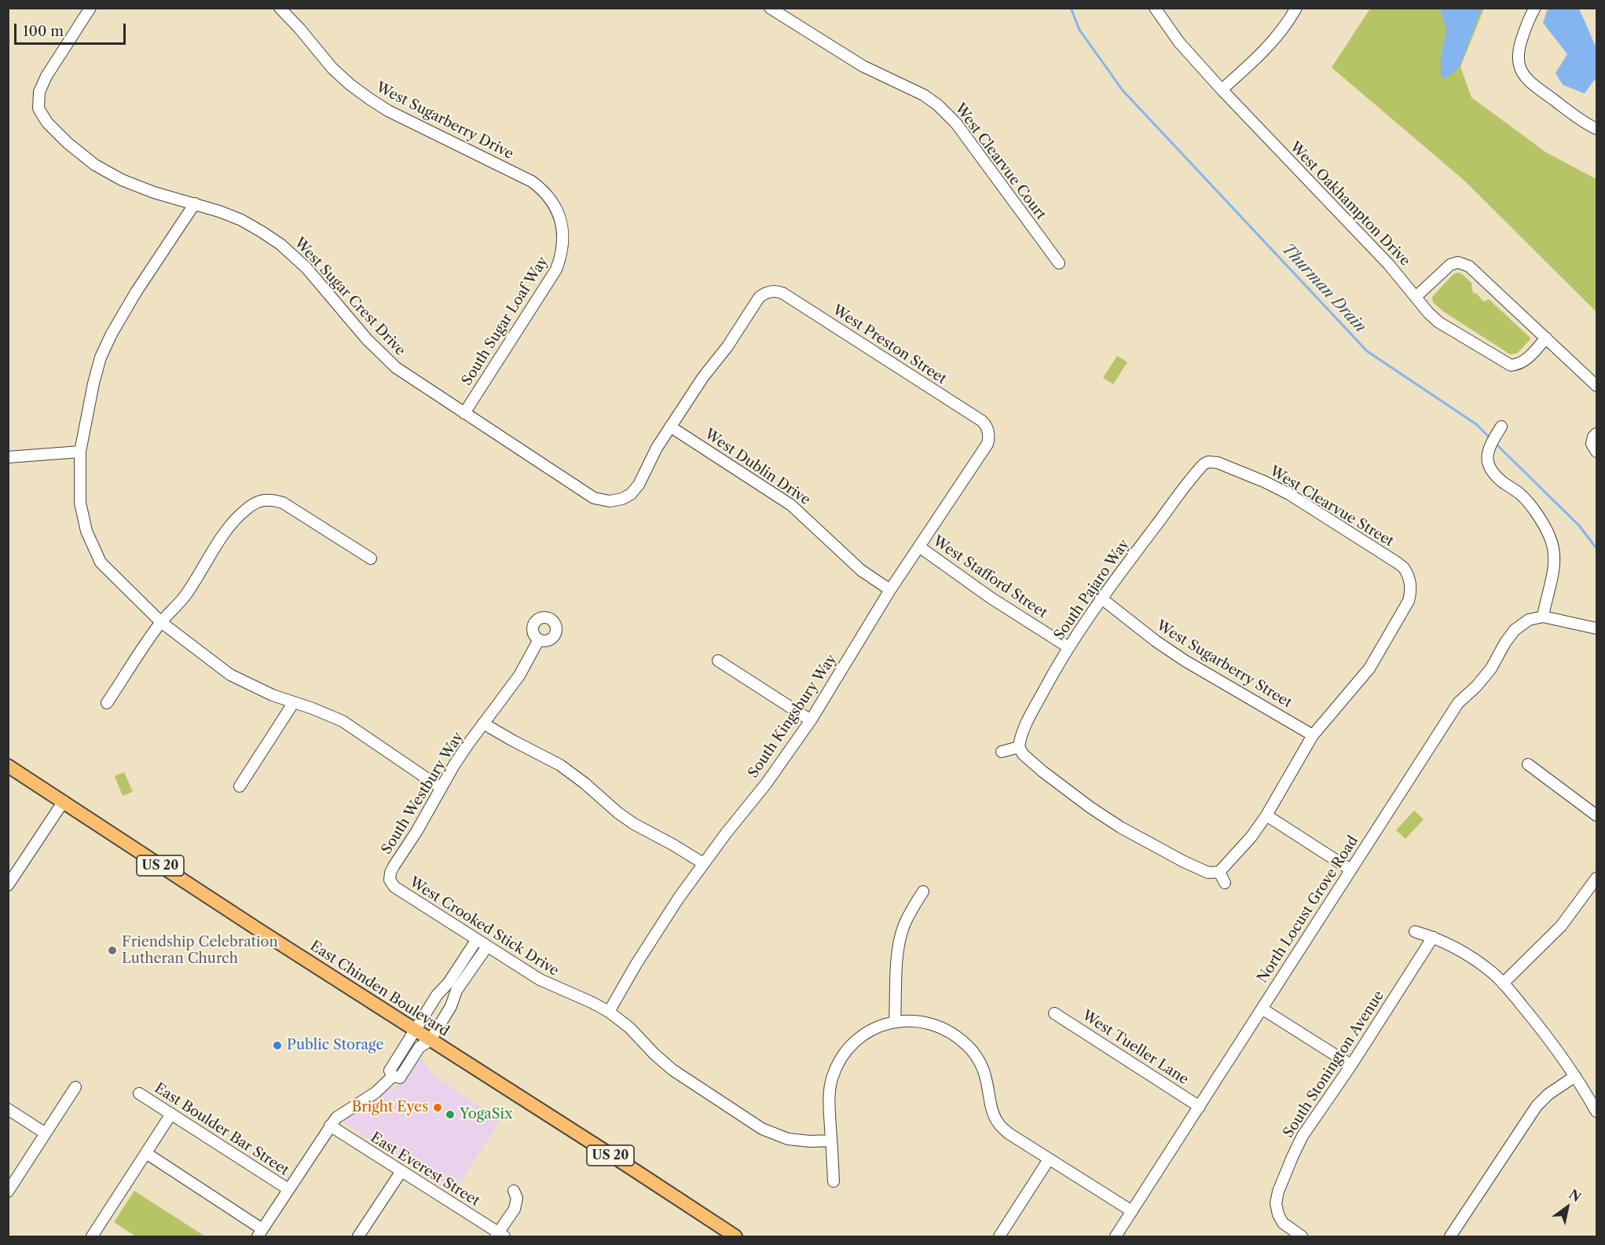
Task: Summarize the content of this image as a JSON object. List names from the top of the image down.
{
  "streets": {
    "main road": ["US 20", "East Chinden Boulevard"],
    "street": [
      "West Sugarberry Drive",
      "West Clearvue Court",
      "West Oakhampton Drive",
      "West Sugar Crest Drive",
      "South Sugar Loaf Way",
      "West Preston Street",
      "West Dublin Drive",
      "West Clearvue Street",
      "West Stafford Street",
      "South Pajaro Way",
      "West Sugarberry Street",
      "South Kingsbury Way",
      "South Westbury Way",
      "North Locust Grove Road",
      "West Crooked Stick Drive",
      "West Tueller Lane",
      "South Stonington Avenue",
      "East Boulder Bar Street",
      "East Everest Street"
    ]
  },
  "crossings": [
    ["West Sugarberry Drive", "South Sugar Loaf Way"],
    ["West Sugar Crest Drive", "South Sugar Loaf Way"],
    ["West Sugar Crest Drive", "West Preston Street"],
    ["West Sugar Crest Drive", "West Dublin Drive"],
    ["West Preston Street", "West Dublin Drive"],
    ["West Preston Street", "South Kingsbury Way"],
    ["West Dublin Drive", "South Kingsbury Way"],
    ["West Clearvue Street", "South Pajaro Way"],
    ["West Clearvue Street", "West Sugarberry Street"],
    ["West Stafford Street", "South Pajaro Way"],
    ["West Stafford Street", "South Kingsbury Way"],
    ["South Pajaro Way", "West Sugarberry Street"],
    ["South Kingsbury Way", "West Crooked Stick Drive"],
    ["South Westbury Way", "West Crooked Stick Drive"],
    ["North Locust Grove Road", "West Tueller Lane"]
  ],
  "water": ["Thurman Drain"],
  "places": [
    "Friendship Celebration Lutheran Church",
    "Public Storage",
    "Bright Eyes",
    "YogaSix"
  ],
  "scale_bar": "100 m",
  "north": "top right"
}
